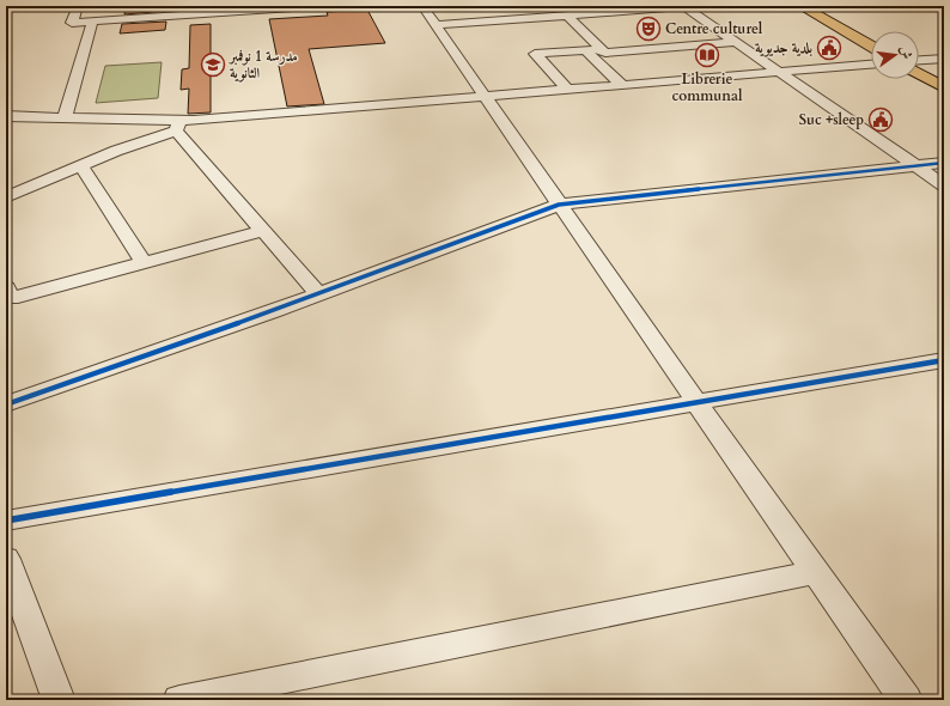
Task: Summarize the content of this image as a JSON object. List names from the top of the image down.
{
  "places": {
    "theatre": ["Centre culturel"],
    "public building": ["بلدية جديوية", "Suc +sleep"],
    "library": ["Librerie communal"],
    "school or university": ["مدرسة 1 نوفمبر الثانوية"]
  },
  "north": "right"
}
